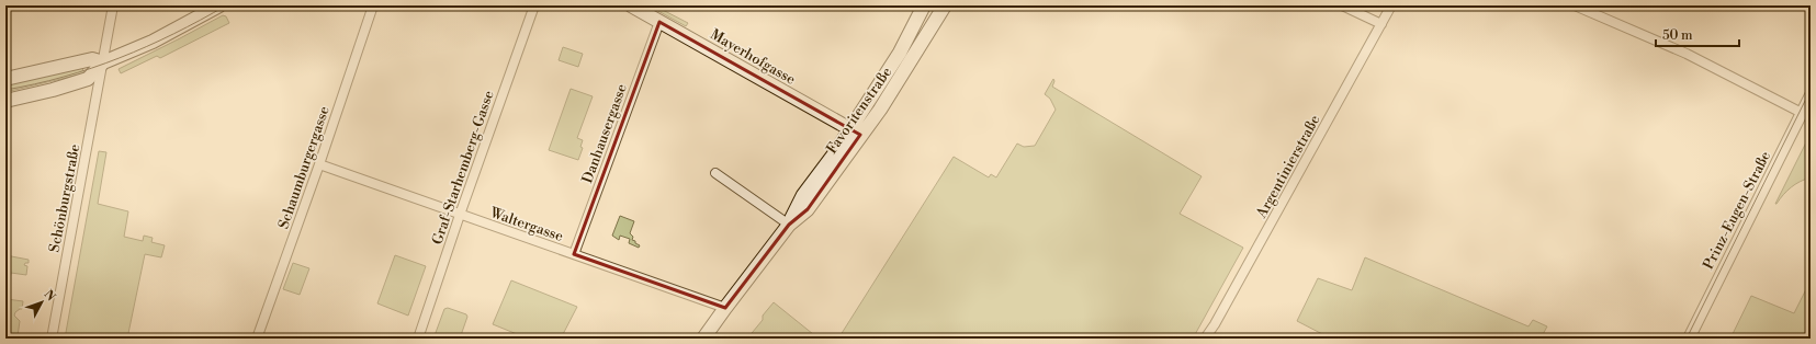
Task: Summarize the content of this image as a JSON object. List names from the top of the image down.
{
  "streets": {
    "main road": ["Mayerhofgasse", "Favoritenstraße"],
    "street": [
      "Danhausergasse",
      "Argentinierstraße",
      "Schaumburgergasse",
      "Graf-Starhemberg-Gasse",
      "Schönburgstraße",
      "Prinz-Eugen-Straße",
      "Waltergasse"
    ]
  },
  "crossings": [
    ["Mayerhofgasse", "Favoritenstraße"],
    ["Mayerhofgasse", "Danhausergasse"],
    ["Favoritenstraße", "Waltergasse"],
    ["Danhausergasse", "Waltergasse"],
    ["Schaumburgergasse", "Waltergasse"],
    ["Graf-Starhemberg-Gasse", "Waltergasse"]
  ],
  "scale_bar": "50 m",
  "north": "top right"
}
